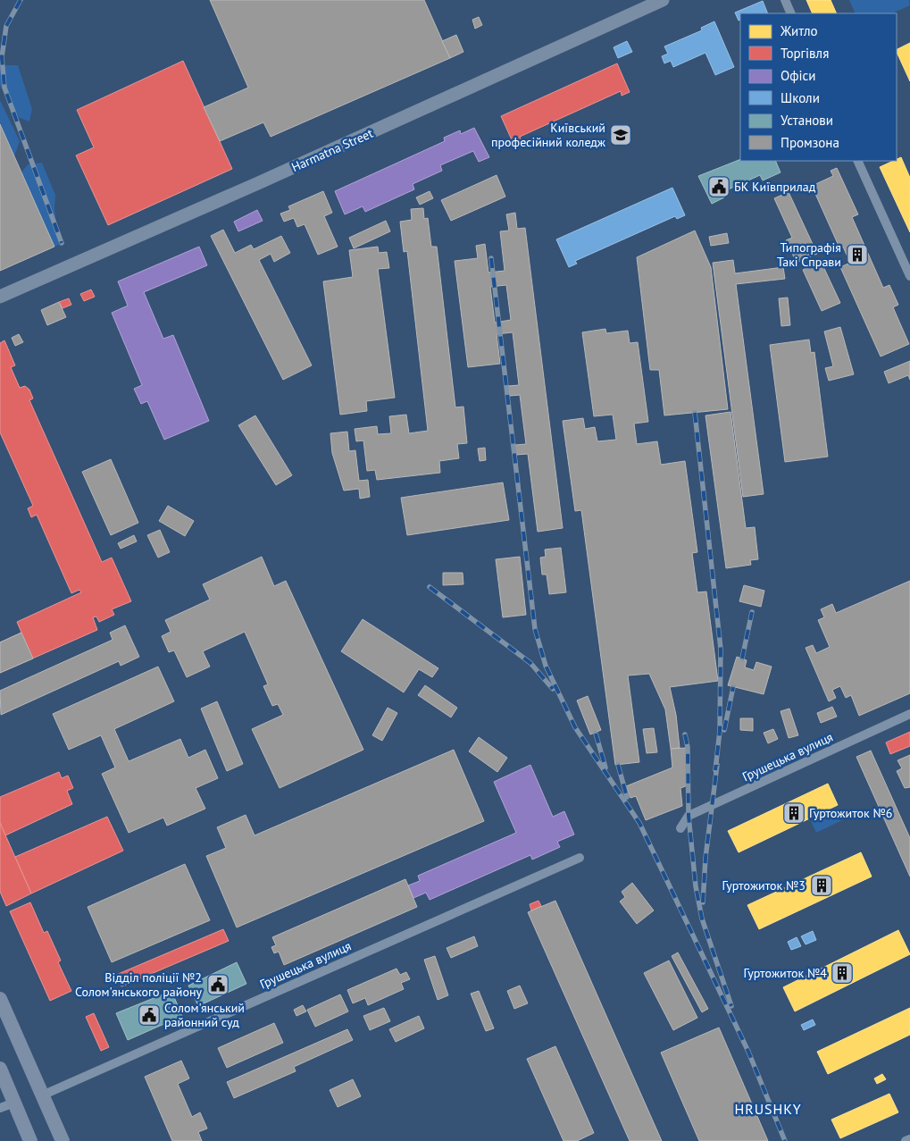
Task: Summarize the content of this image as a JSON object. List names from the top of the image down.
{
  "streets": {
    "street": ["Harmatna Street", "Грушецька вулиця"]
  },
  "districts": ["HRUSHKY"],
  "places": {
    "school or university": ["Київський професійний коледж"],
    "public building": ["БК Київприлад", "Відділ поліції №2 Солом'янського району", "Солом'янський районний суд"],
    "building": [
      "Типографія Такі Справи",
      "Гуртожиток №6",
      "Гуртожиток №3",
      "Гуртожиток №4"
    ]
  },
  "legend": [
    "Житло",
    "Торгівля",
    "Офіси",
    "Школи",
    "Установи",
    "Промзона"
  ]
}
